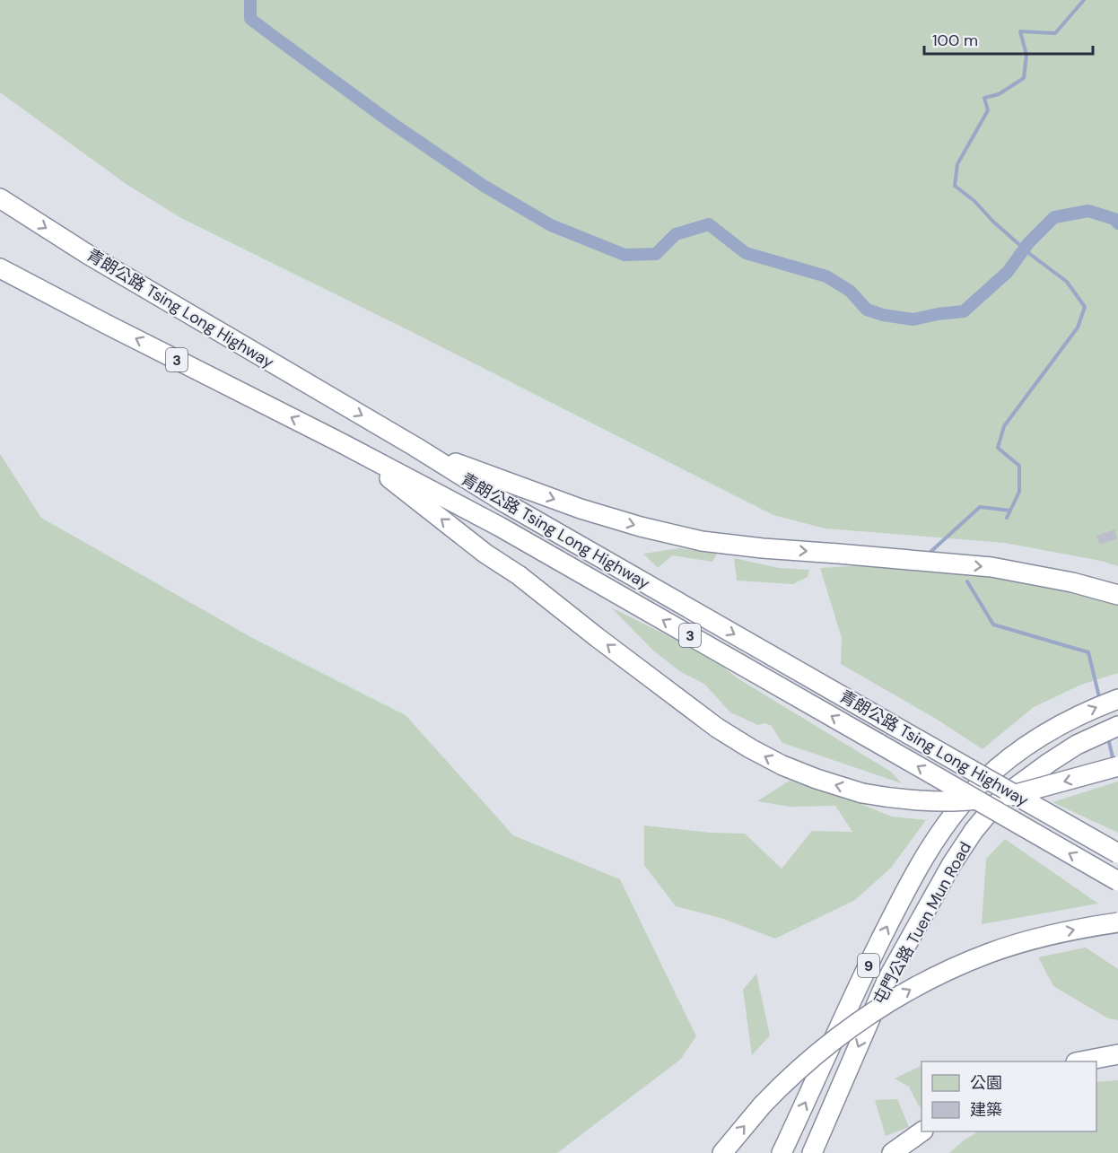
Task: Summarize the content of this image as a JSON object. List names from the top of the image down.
{
  "streets": {
    "highway": [
      "青朗公路 Tsing Long Highway",
      "3",
      "屯門公路 Tuen Mun Road",
      "9"
    ]
  },
  "legend": ["公園", "建築"],
  "scale_bar": "100 m"
}
